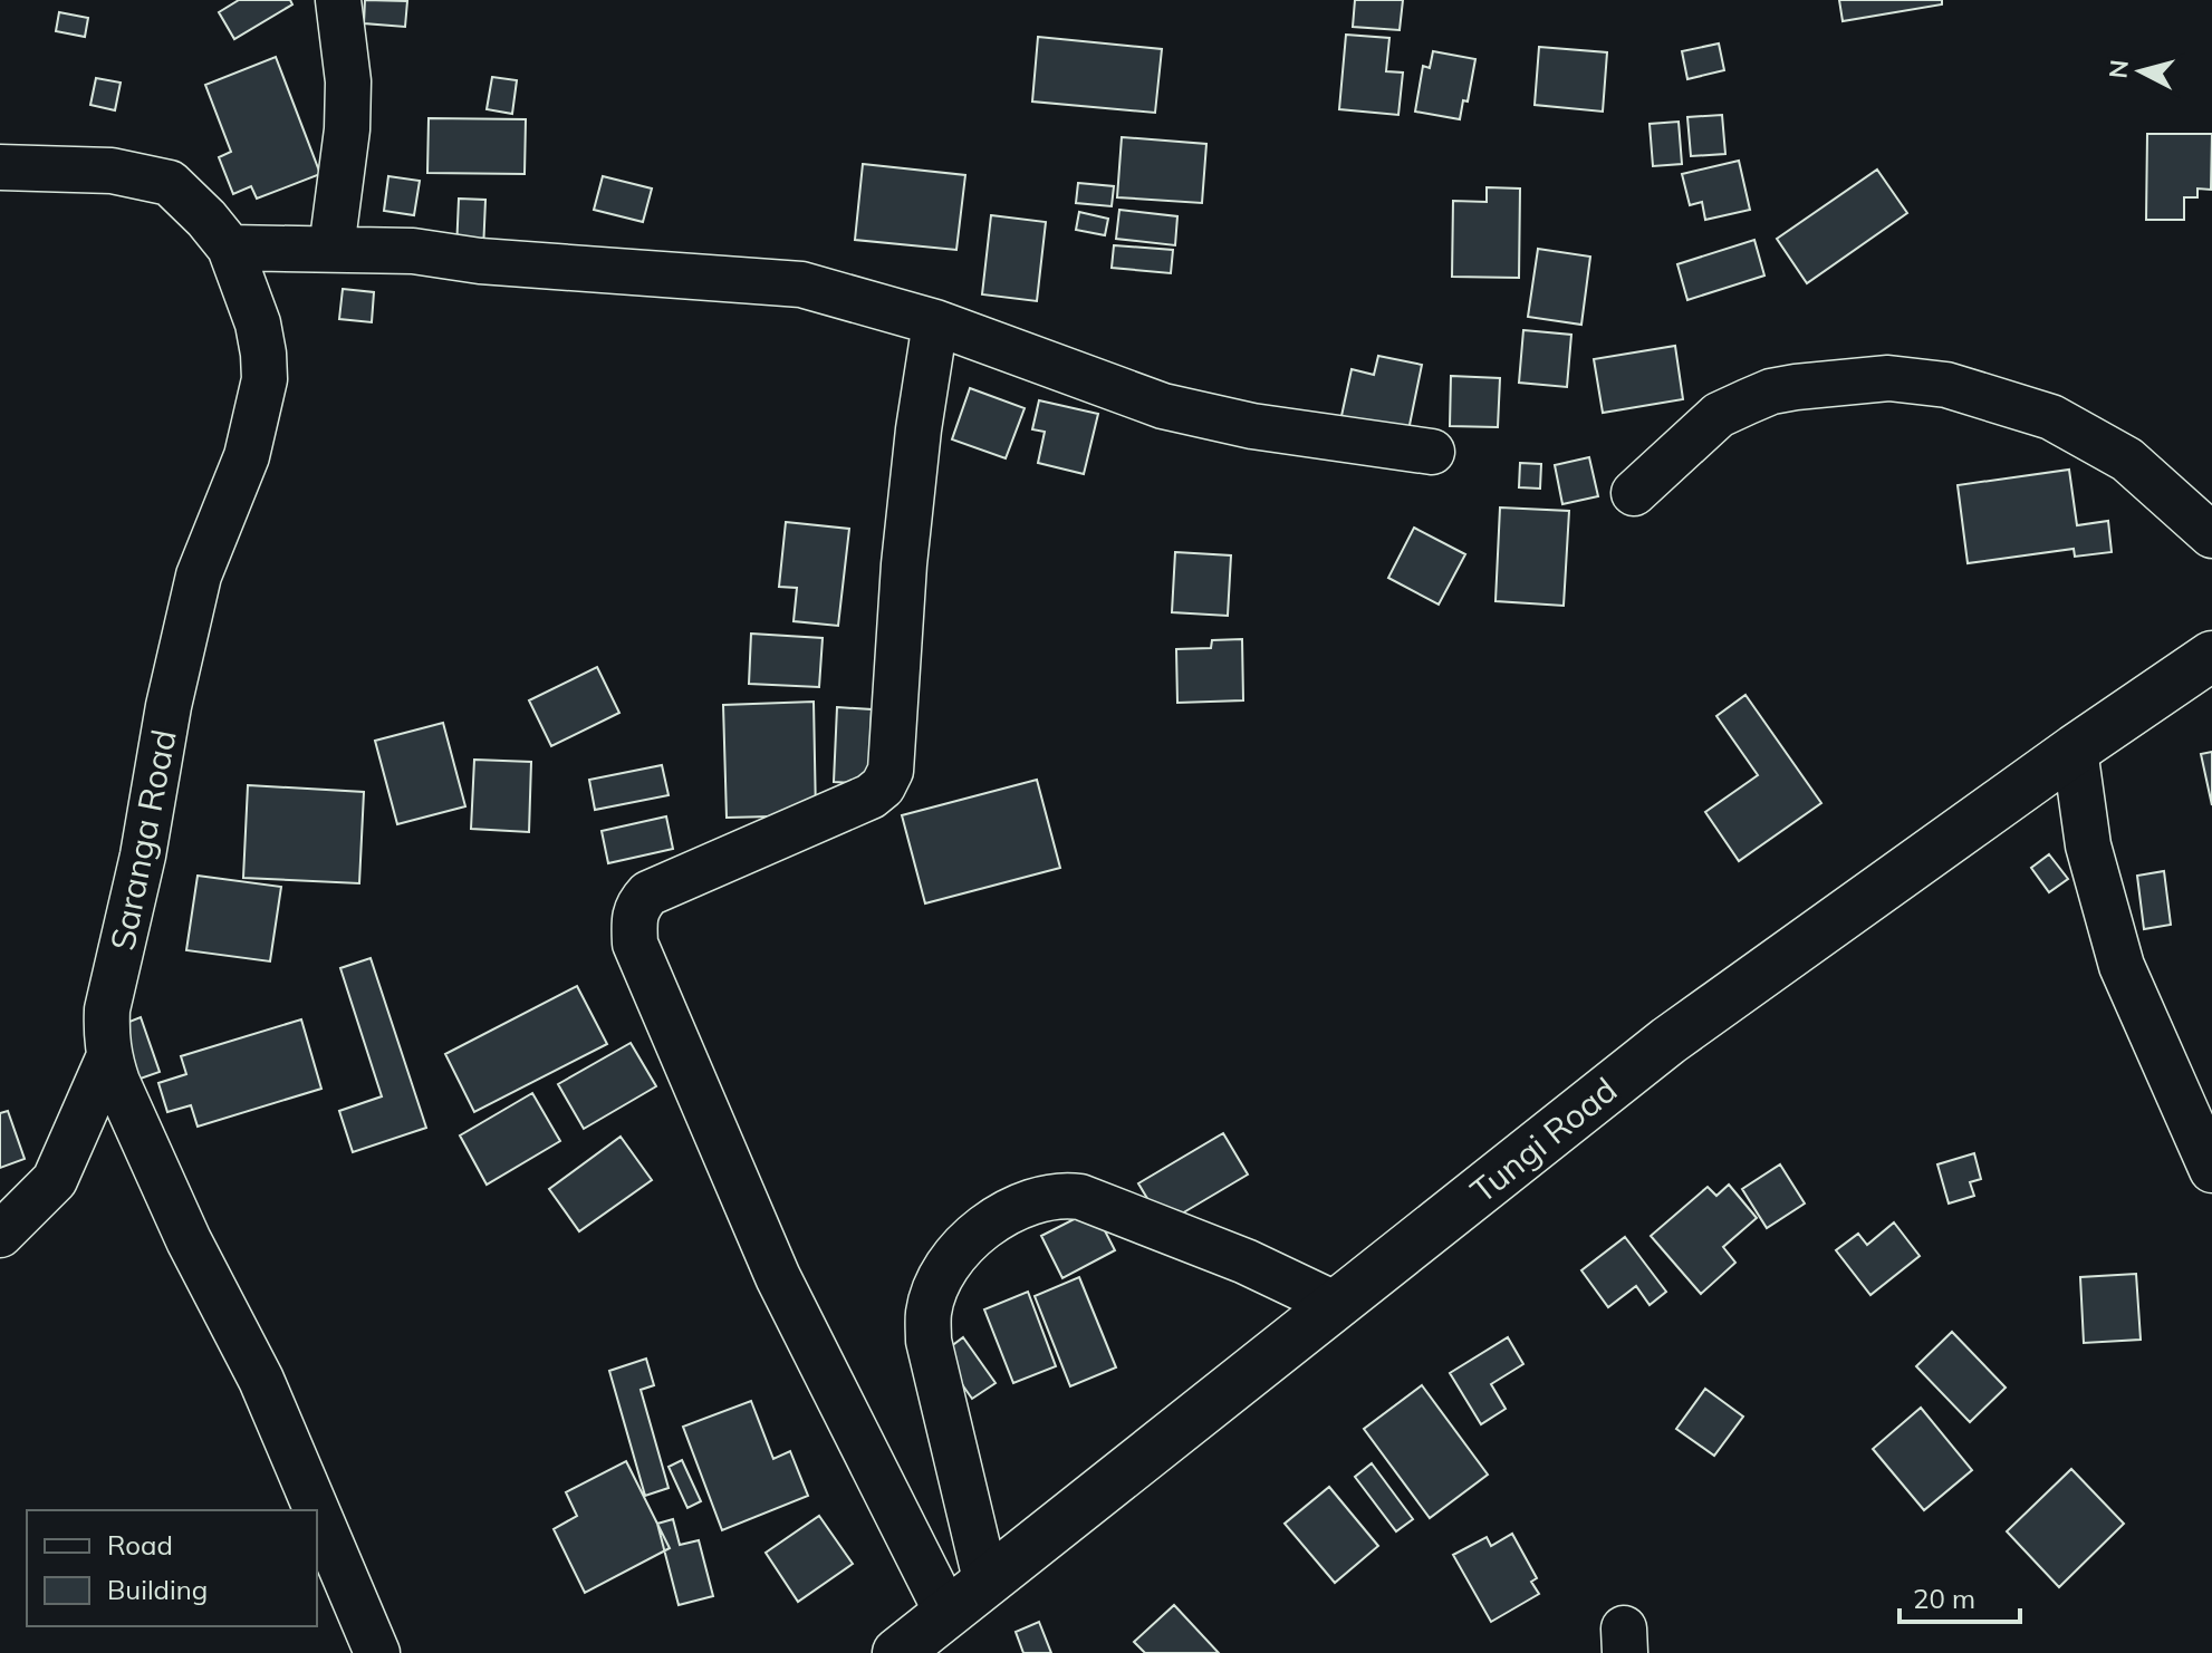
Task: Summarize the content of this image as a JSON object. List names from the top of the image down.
{
  "streets": {
    "main road": ["Tungi Road"],
    "street": ["Saranga Road"]
  },
  "legend": ["Road", "Building"],
  "scale_bar": "20 m",
  "north": "left"
}
